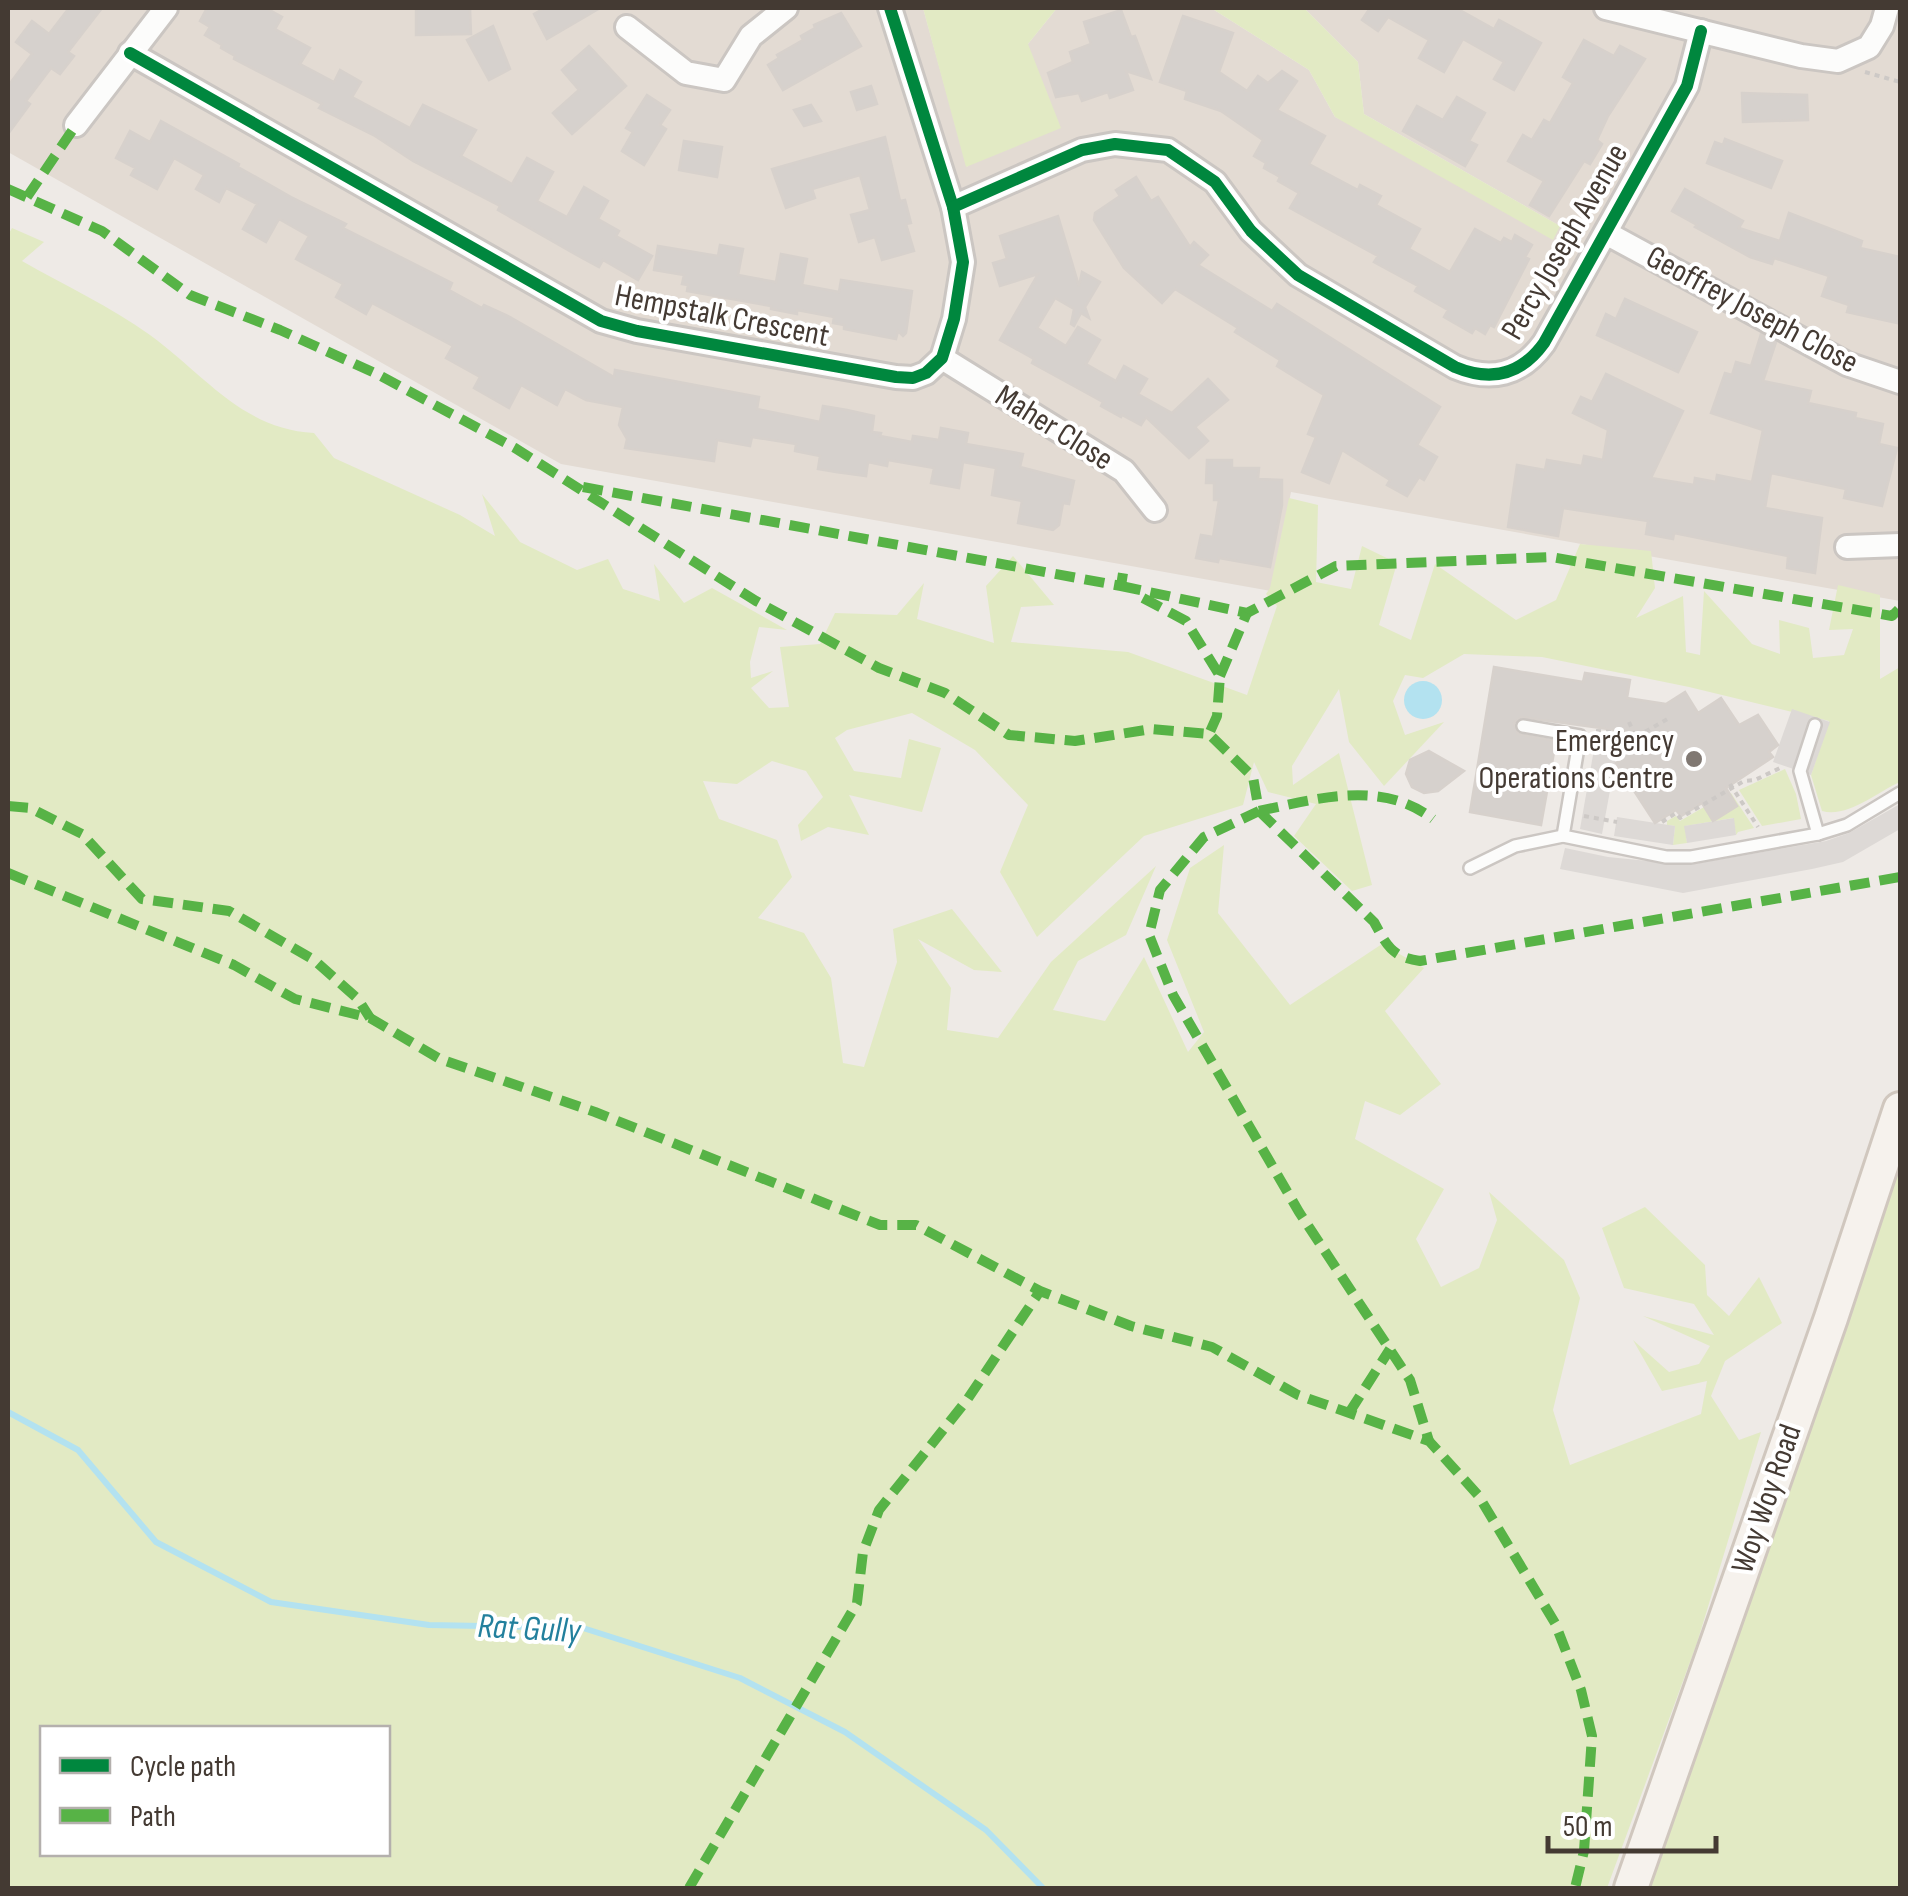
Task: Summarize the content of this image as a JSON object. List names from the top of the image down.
{
  "streets": {
    "main road": ["Woy Woy Road"],
    "street": [
      "Percy Joseph Avenue",
      "Geoffrey Joseph Close",
      "Hempstalk Crescent",
      "Maher Close"
    ]
  },
  "crossings": [
    ["Percy Joseph Avenue", "Geoffrey Joseph Close"],
    ["Hempstalk Crescent", "Maher Close"]
  ],
  "water": ["Rat Gully"],
  "places": ["Emergency Operations Centre"],
  "legend": ["Cycle path", "Path"],
  "scale_bar": "50 m"
}
